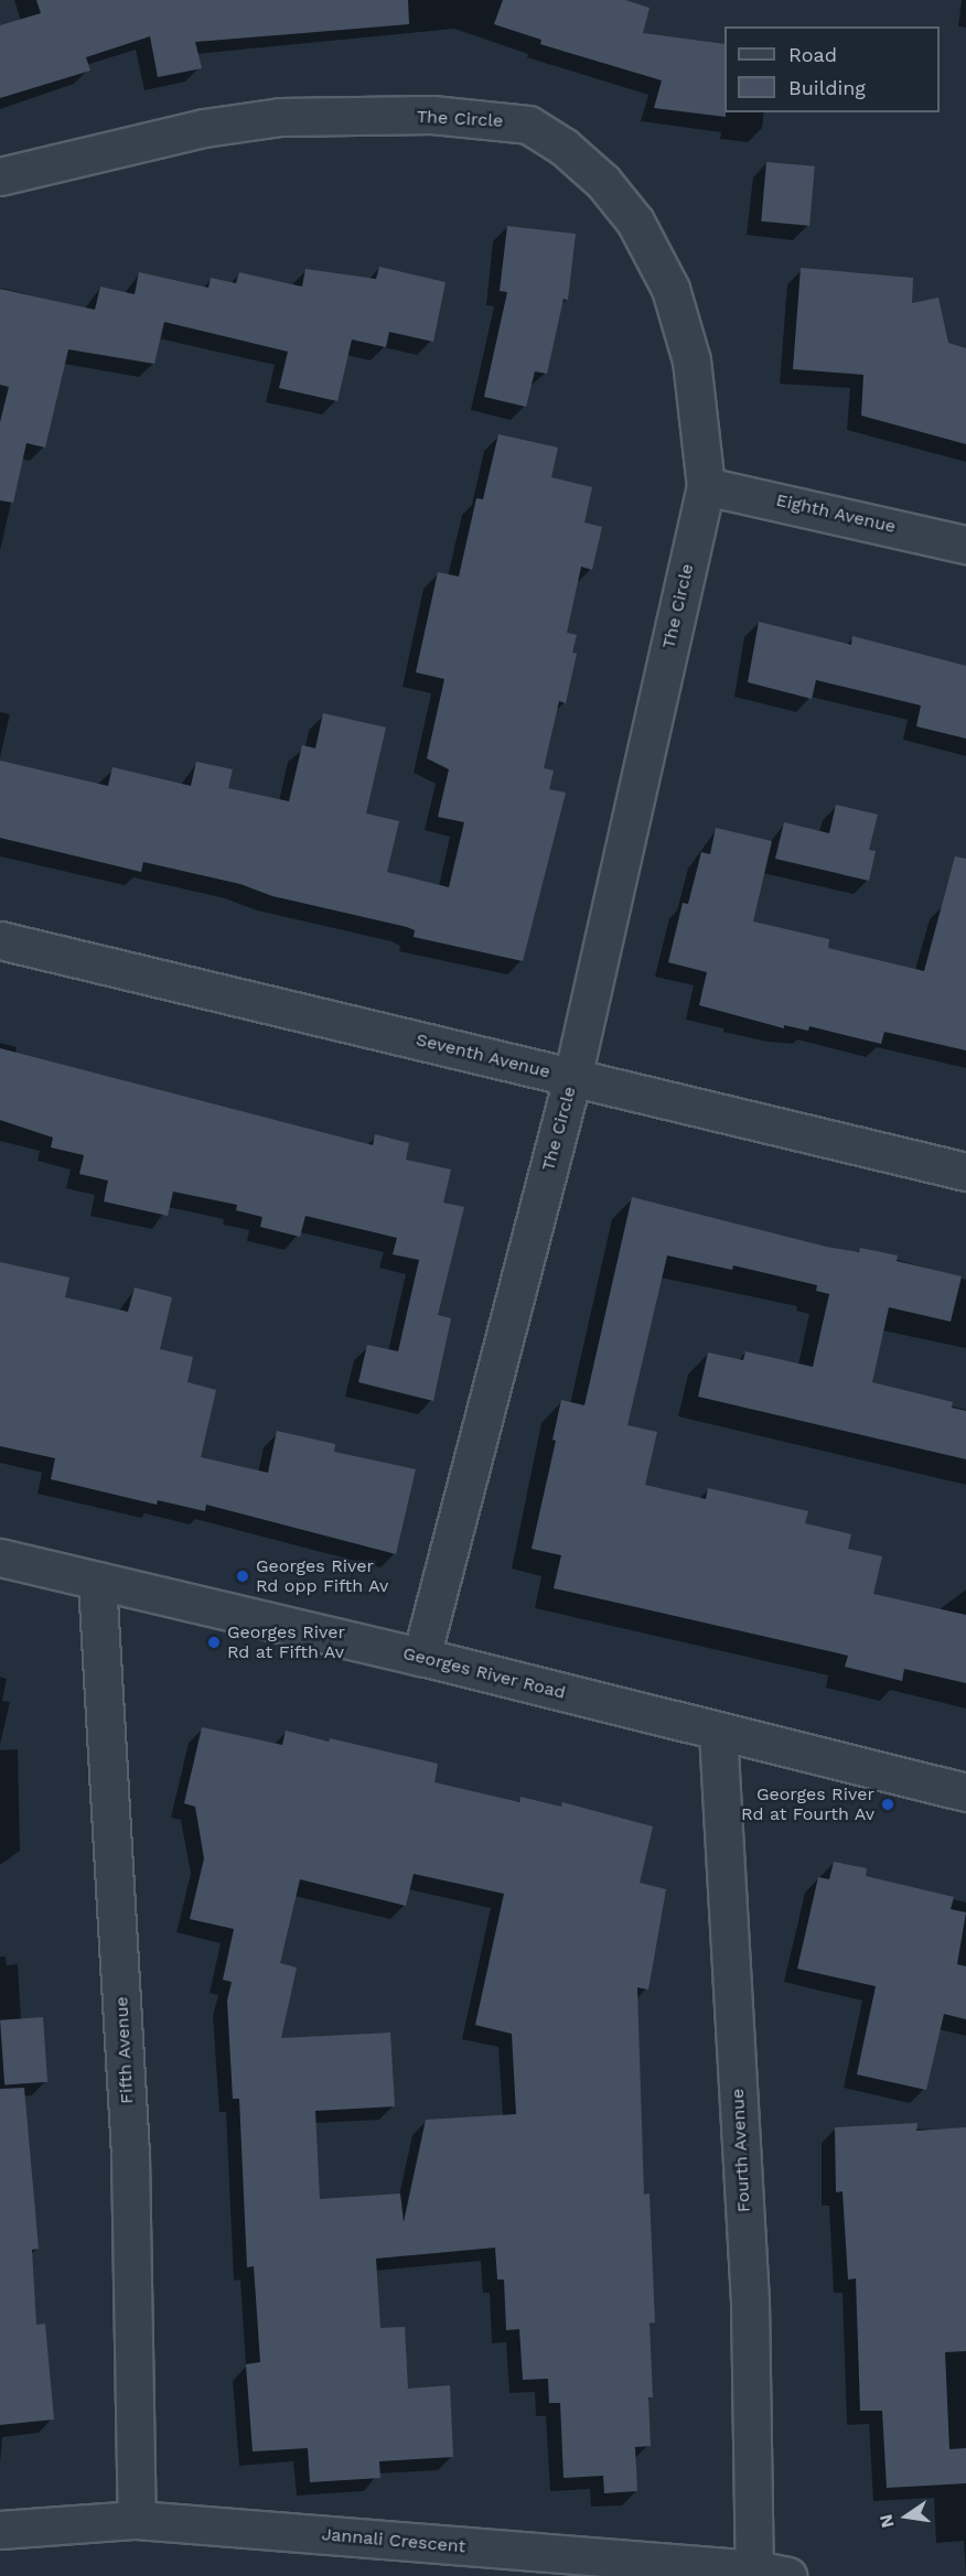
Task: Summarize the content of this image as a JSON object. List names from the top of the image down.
{
  "streets": {
    "street": [
      "The Circle",
      "Eighth Avenue",
      "Seventh Avenue",
      "Georges River Road",
      "Fifth Avenue",
      "Fourth Avenue",
      "Jannali Crescent"
    ]
  },
  "crossings": [
    ["The Circle", "Eighth Avenue"],
    ["The Circle", "Seventh Avenue"],
    ["The Circle", "Georges River Road"],
    ["Georges River Road", "Fifth Avenue"],
    ["Georges River Road", "Fourth Avenue"],
    ["Fifth Avenue", "Jannali Crescent"],
    ["Fourth Avenue", "Jannali Crescent"]
  ],
  "places": ["Georges River Rd opp Fifth Av", "Georges River Rd at Fifth Av", "Georges River Rd at Fourth Av"],
  "legend": ["Road", "Building"],
  "north": "left"
}
